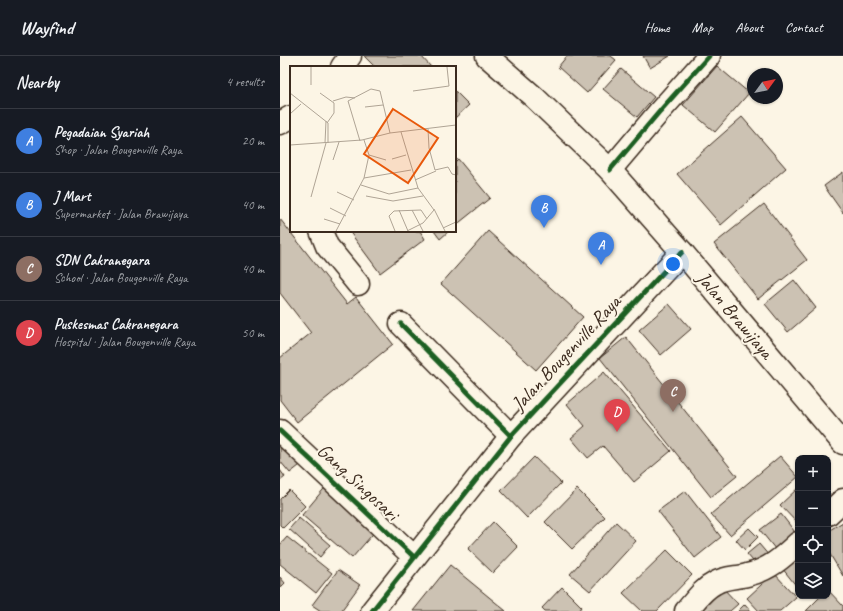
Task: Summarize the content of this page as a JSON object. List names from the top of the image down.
{
  "streets": {
    "street": ["Jalan Brawijaya", "Jalan Bougenville Raya", "Gang Singosari"]
  },
  "crossings": [
    ["Jalan Brawijaya", "Jalan Bougenville Raya"],
    ["Jalan Bougenville Raya", "Gang Singosari"]
  ],
  "north": "top right",
  "page": {
    "header": "Wayfind",
    "nav": [
      "Home",
      "Map",
      "About",
      "Contact"
    ],
    "heading": ["Nearby", "4 results"],
    "list": [
      {
        "mark": "A",
        "name": "Pegadaian Syariah",
        "note": "Shop · Jalan Bougenville Raya",
        "value": "20 m"
      },
      {
        "mark": "B",
        "name": "J Mart",
        "note": "Supermarket · Jalan Brawijaya",
        "value": "40 m"
      },
      {
        "mark": "C",
        "name": "SDN Cakranegara",
        "note": "School · Jalan Bougenville Raya",
        "value": "40 m"
      },
      {
        "mark": "D",
        "name": "Puskesmas Cakranegara",
        "note": "Hospital · Jalan Bougenville Raya",
        "value": "50 m"
      }
    ],
    "pins": [
      "B",
      "A",
      "C",
      "D"
    ],
    "map_buttons": ["+", "−"]
  }
}
